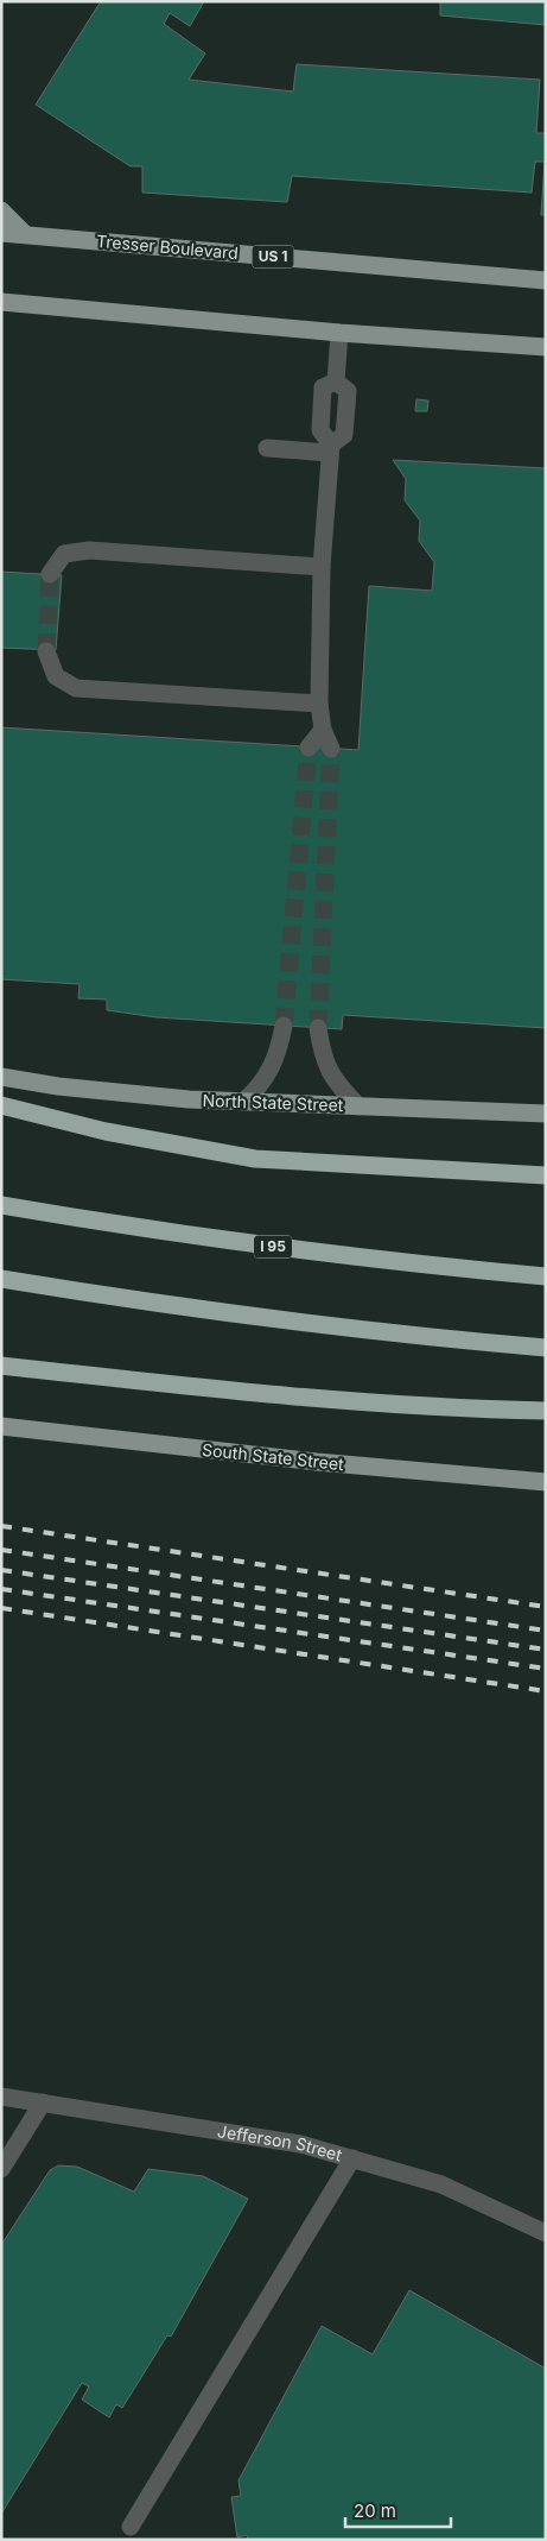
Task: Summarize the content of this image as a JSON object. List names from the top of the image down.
{
  "streets": {
    "highway": ["I 95"],
    "main road": [
      "Tresser Boulevard",
      "US 1",
      "North State Street",
      "South State Street"
    ],
    "street": ["Jefferson Street"]
  },
  "scale_bar": "20 m"
}
